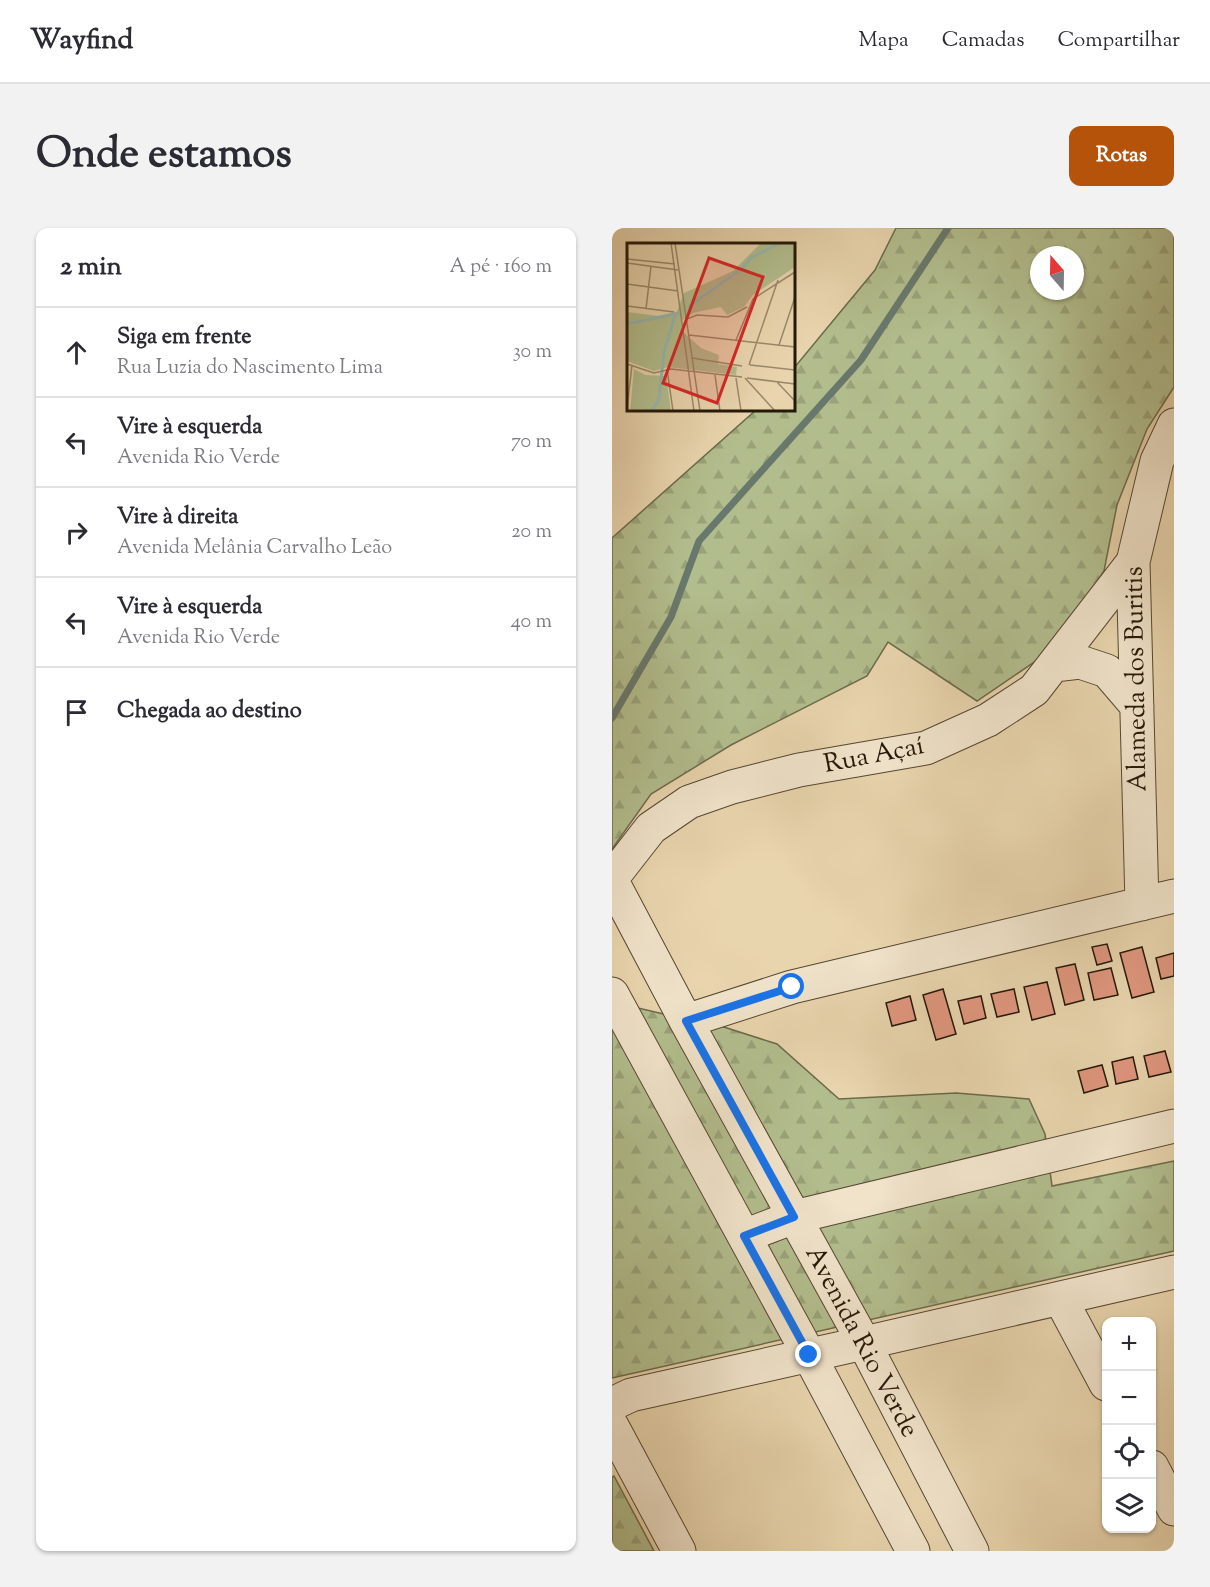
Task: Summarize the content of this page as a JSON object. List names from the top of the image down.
{
  "streets": {
    "street": ["Alameda dos Buritis", "Rua Açaí", "Avenida Rio Verde"]
  },
  "crossings": [
    ["Alameda dos Buritis", "Rua Açaí"],
    ["Rua Açaí", "Avenida Rio Verde"]
  ],
  "north": "top",
  "page": {
    "header": "Wayfind",
    "nav": ["Mapa", "Camadas", "Compartilhar"],
    "title": "Onde estamos",
    "buttons": "Rotas",
    "heading": ["2 min", "A pé · 160 m"],
    "list": [
      ["Siga em frente", "Rua Luzia do Nascimento Lima", "30 m"],
      ["Vire à esquerda", "Avenida Rio Verde", "70 m"],
      ["Vire à direita", "Avenida Melânia Carvalho Leão", "20 m"],
      ["Vire à esquerda", "Avenida Rio Verde", "40 m"],
      "Chegada ao destino"
    ],
    "map_buttons": ["+", "−"]
  }
}
